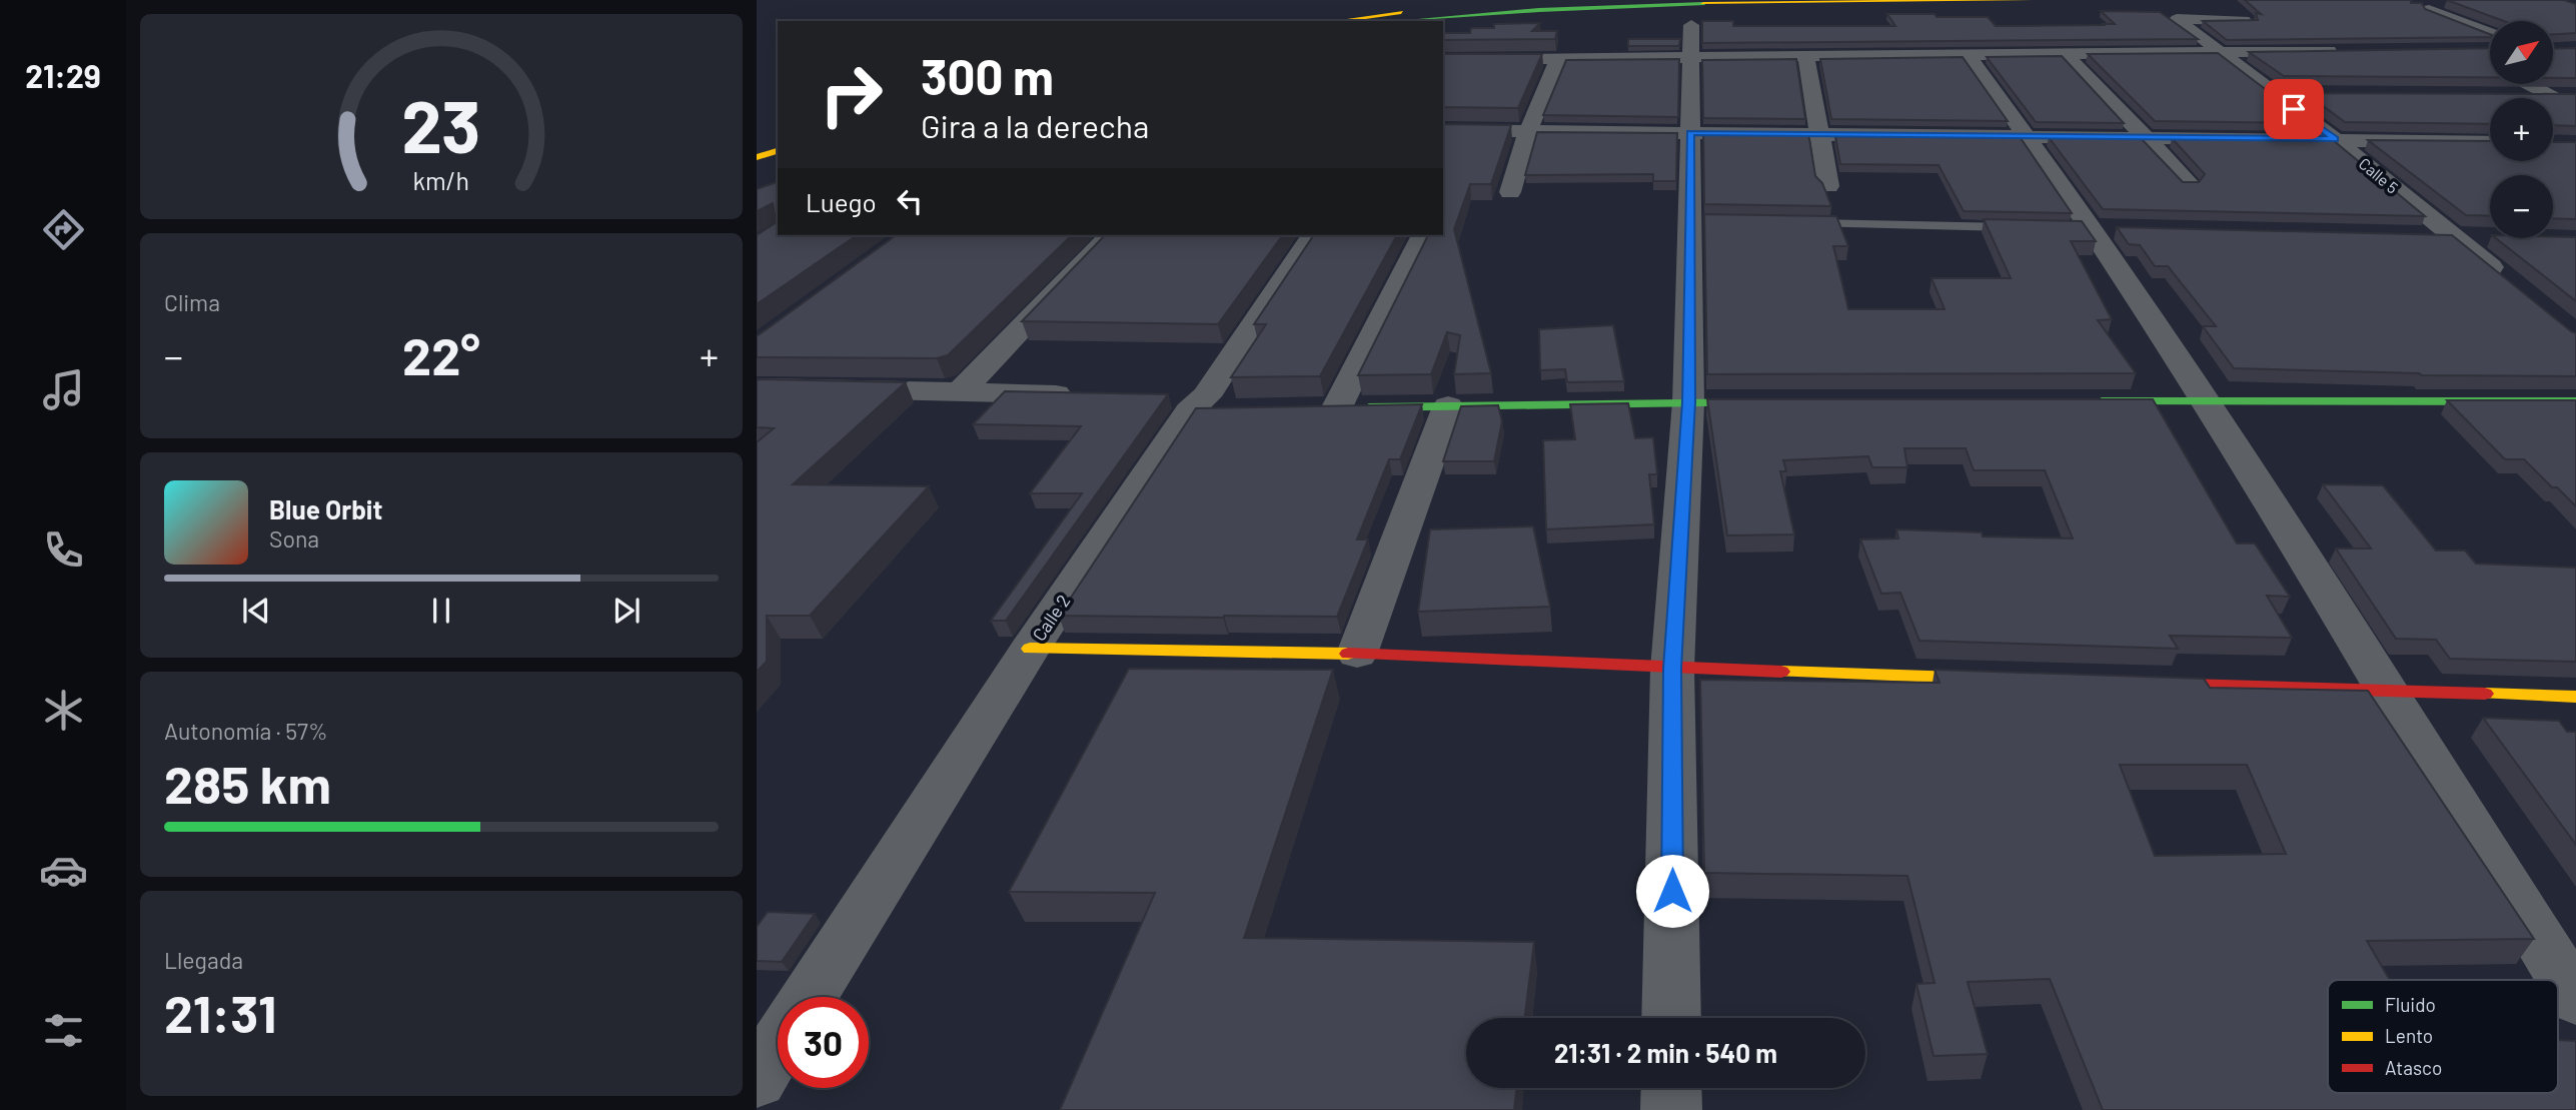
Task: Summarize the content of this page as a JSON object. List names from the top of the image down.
{
  "streets": {
    "street": ["Calle 5", "Calle 2"]
  },
  "legend": ["Fluido", "Lento", "Atasco"],
  "north": "top right",
  "page": {
    "tabs": "21:29",
    "map_buttons": ["+", "−"],
    "turn": ["300 m", "Gira a la derecha"],
    "then": "Luego",
    "tile": [
      "Clima",
      ["Autonomía · 57%", "285 km"],
      ["Llegada", "21:31"]
    ],
    "heat": ["−", "22°", "+"],
    "song": ["Blue Orbit", "Sona"],
    "limit": "30",
    "trip": "21:31 · 2 min · 540 m",
    "gauge": ["23", "km/h"]
  }
}
